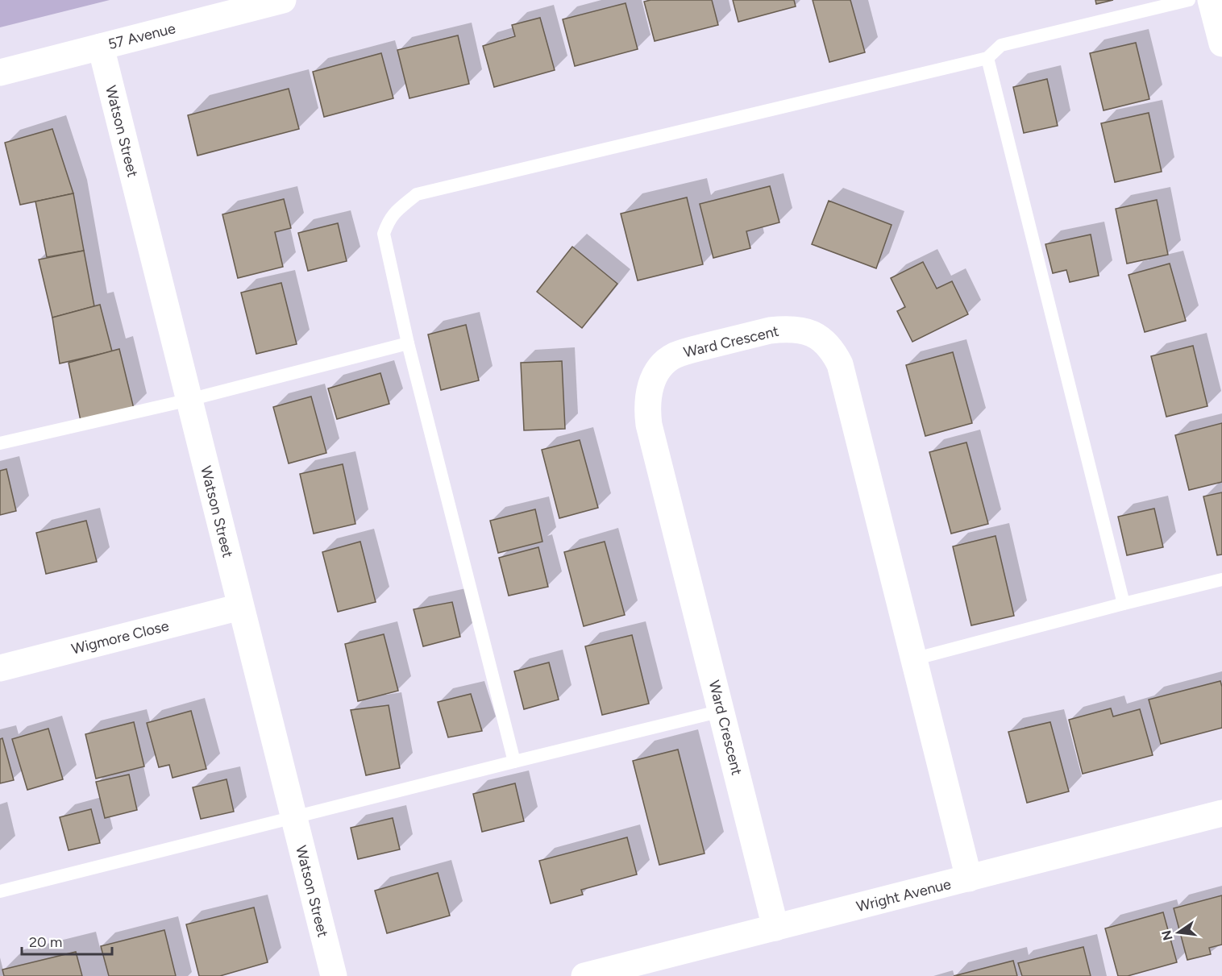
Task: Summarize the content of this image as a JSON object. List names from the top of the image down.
{
  "streets": {
    "street": [
      "57 Avenue",
      "Watson Street",
      "Ward Crescent",
      "Wigmore Close",
      "Wright Avenue"
    ]
  },
  "crossings": [
    ["57 Avenue", "Watson Street"],
    ["Watson Street", "Wigmore Close"],
    ["Ward Crescent", "Wright Avenue"]
  ],
  "scale_bar": "20 m",
  "north": "left"
}
